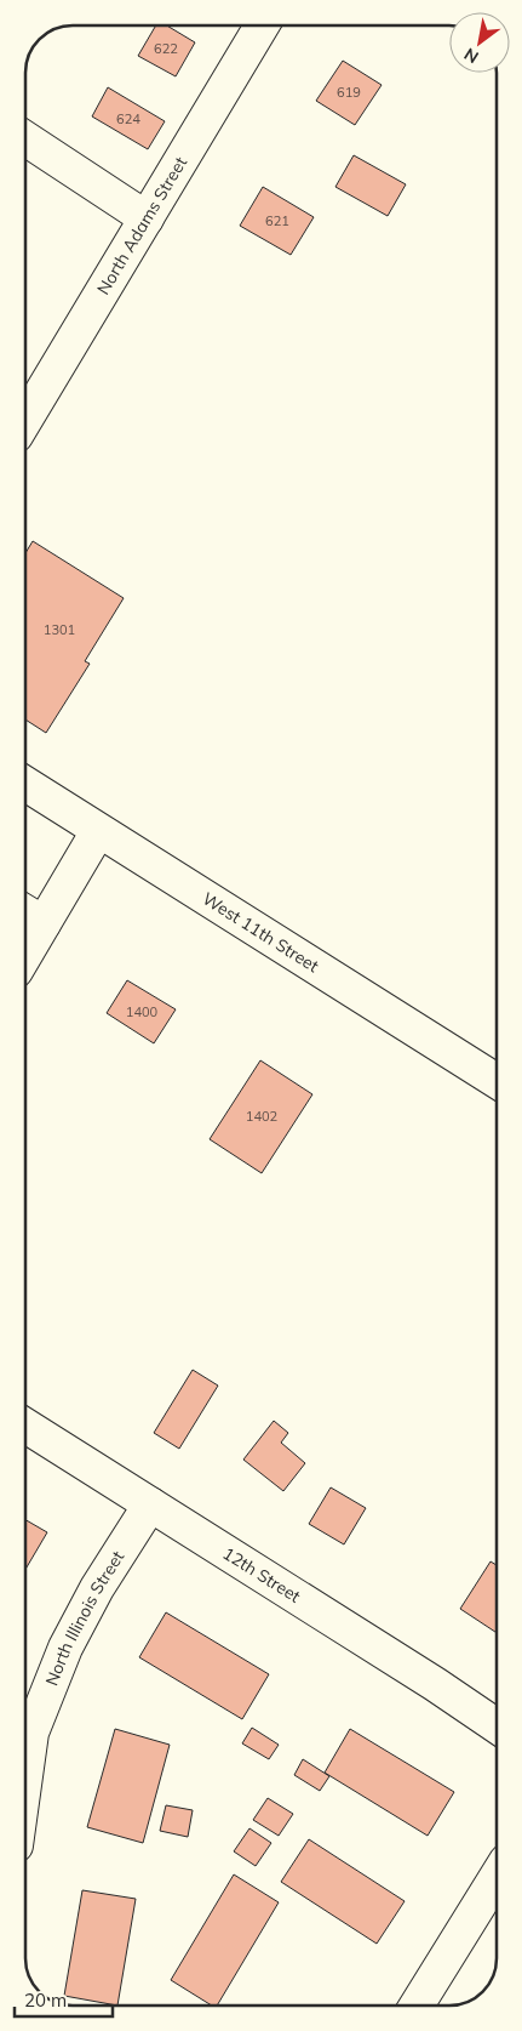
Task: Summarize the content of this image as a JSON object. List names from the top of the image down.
{
  "streets": {
    "street": [
      "North Adams Street",
      "West 11th Street",
      "12th Street",
      "North Illinois Street"
    ]
  },
  "crossings": [
    ["12th Street", "North Illinois Street"]
  ],
  "house_numbers": [
    "622",
    "619",
    "624",
    "621",
    "1301",
    "1400",
    "1402"
  ],
  "scale_bar": "20 m",
  "north": "bottom left"
}
